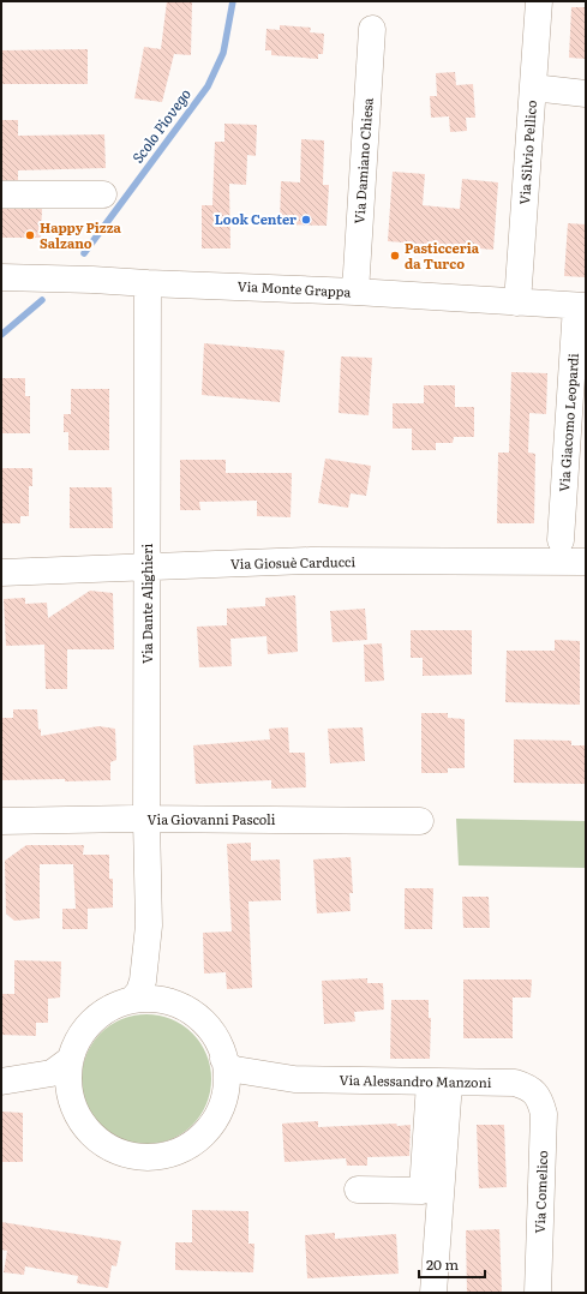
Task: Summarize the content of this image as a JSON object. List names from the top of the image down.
{
  "streets": {
    "street": [
      "Via Silvio Pellico",
      "Via Damiano Chiesa",
      "Via Monte Grappa",
      "Via Giacomo Leopardi",
      "Via Giosuè Carducci",
      "Via Dante Alighieri",
      "Via Giovanni Pascoli",
      "Via Alessandro Manzoni",
      "Via Comelico"
    ]
  },
  "crossings": [
    ["Via Silvio Pellico", "Via Monte Grappa"],
    ["Via Damiano Chiesa", "Via Monte Grappa"],
    ["Via Monte Grappa", "Via Giacomo Leopardi"],
    ["Via Monte Grappa", "Via Dante Alighieri"],
    ["Via Giosuè Carducci", "Via Dante Alighieri"],
    ["Via Dante Alighieri", "Via Giovanni Pascoli"],
    ["Via Alessandro Manzoni", "Via Comelico"]
  ],
  "water": ["Scolo Piovego"],
  "places": ["Look Center", "Happy Pizza Salzano", "Pasticceria da Turco"],
  "scale_bar": "20 m"
}
